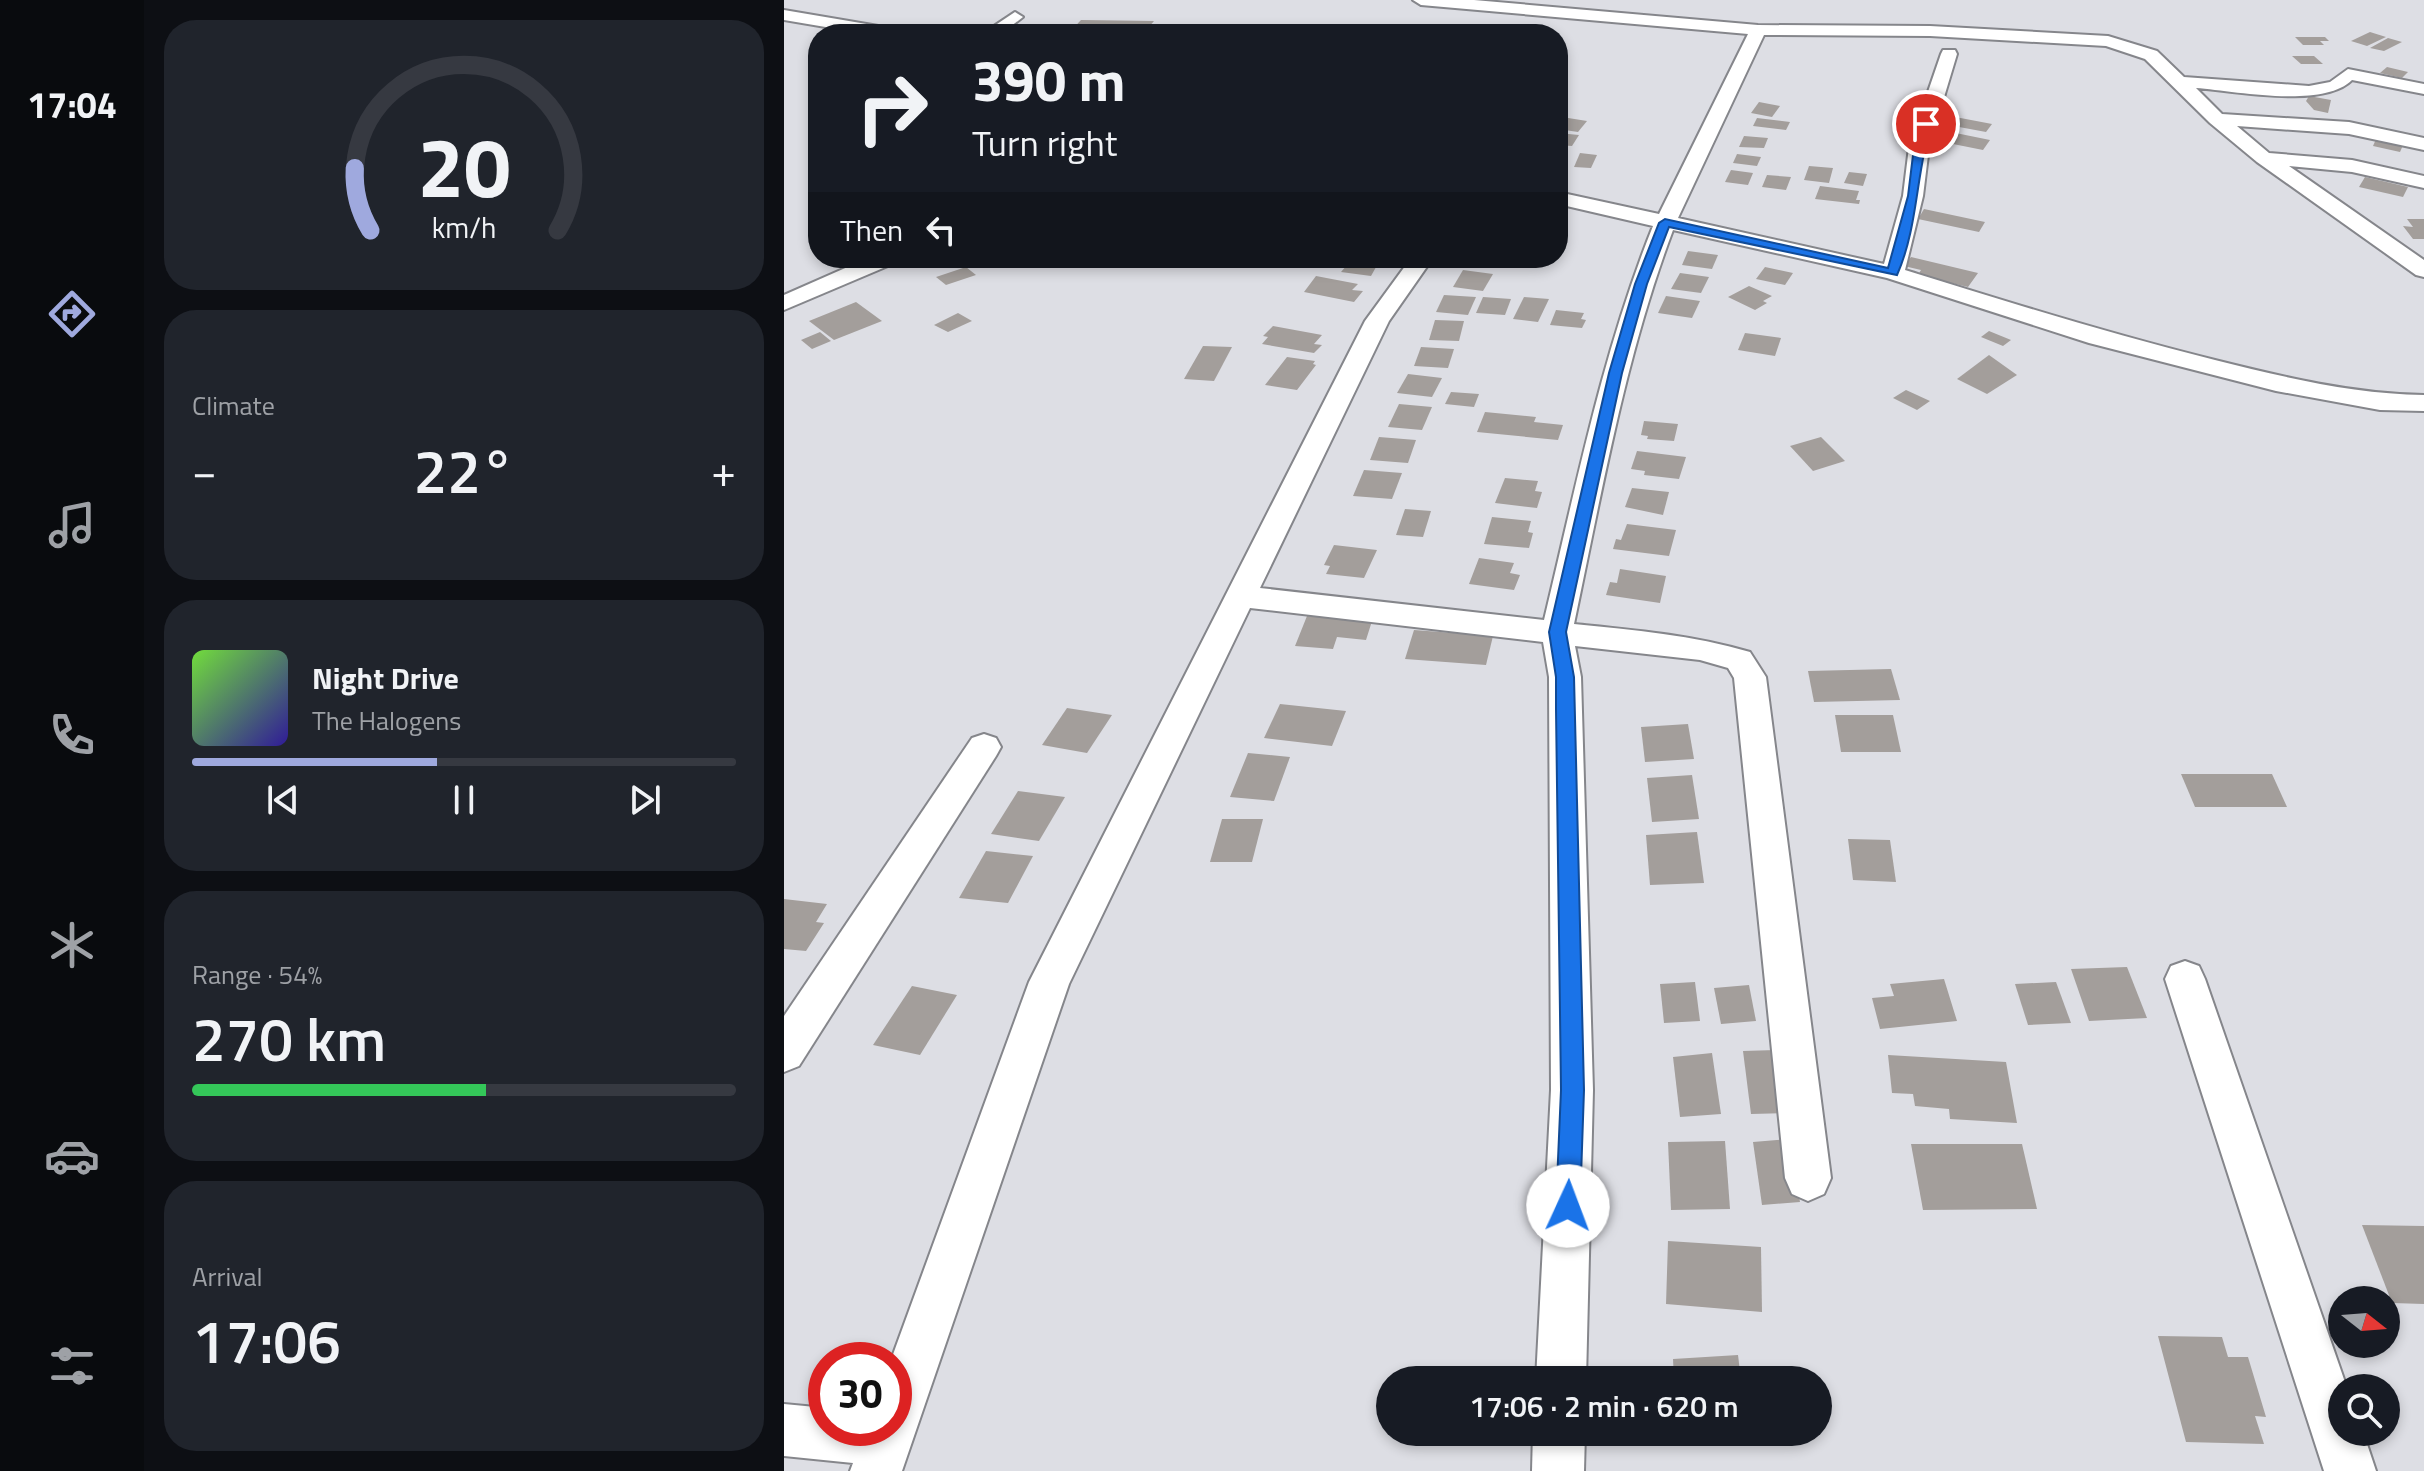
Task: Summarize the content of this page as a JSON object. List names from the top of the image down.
{
  "north": "right",
  "page": {
    "tabs": "17:04",
    "turn": ["390 m", "Turn right"],
    "then": "Then",
    "tile": [
      "Climate",
      ["Range · 54%", "270 km"],
      ["Arrival", "17:06"]
    ],
    "heat": ["−", "22°", "+"],
    "song": ["Night Drive", "The Halogens"],
    "limit": "30",
    "trip": "17:06 · 2 min · 620 m",
    "gauge": ["20", "km/h"]
  }
}
